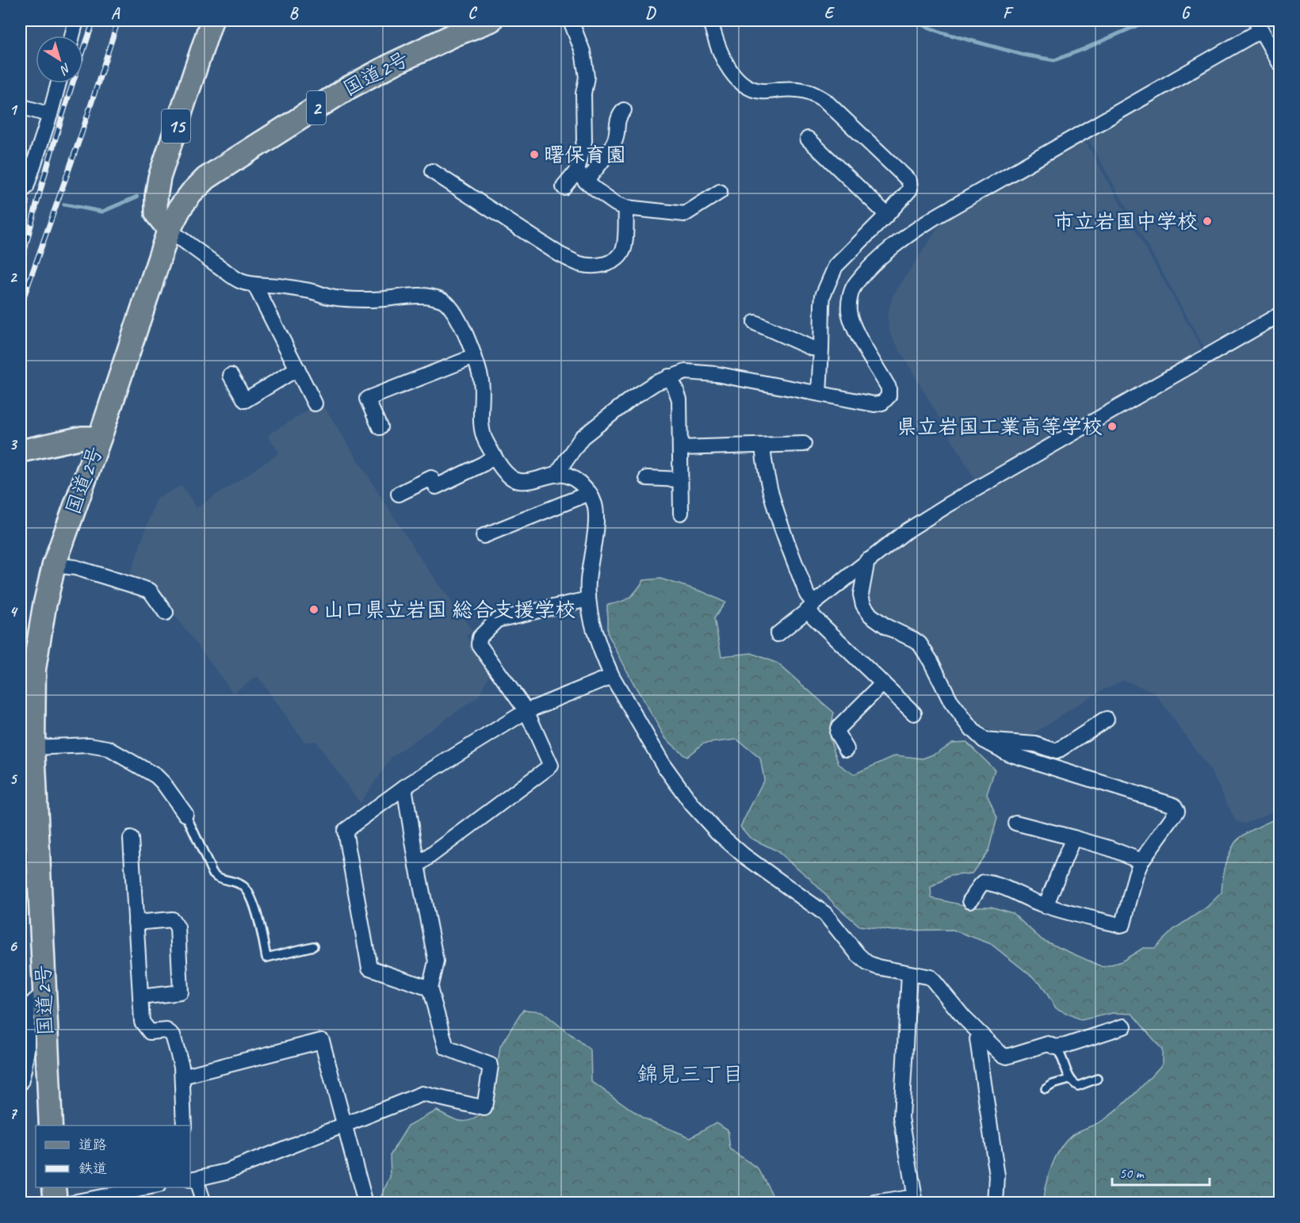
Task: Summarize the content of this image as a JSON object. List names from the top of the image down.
{
  "streets": {
    "highway": ["国道2号", "2"],
    "main road": ["15"]
  },
  "crossings": [
    ["国道2号", "15"]
  ],
  "districts": ["錦見三丁目"],
  "places": [
    "曙保育園",
    "市立岩国中学校",
    "県立岩国工業高等学校",
    "山口県立岩国 総合支援学校"
  ],
  "legend": ["道路", "鉄道"],
  "scale_bar": "50 m",
  "north": "bottom right",
  "grid": {
    "columns": [
      "A",
      "B",
      "C",
      "D",
      "E",
      "F",
      "G"
    ],
    "rows": [
      "1",
      "2",
      "3",
      "4",
      "5",
      "6",
      "7"
    ]
  }
}
